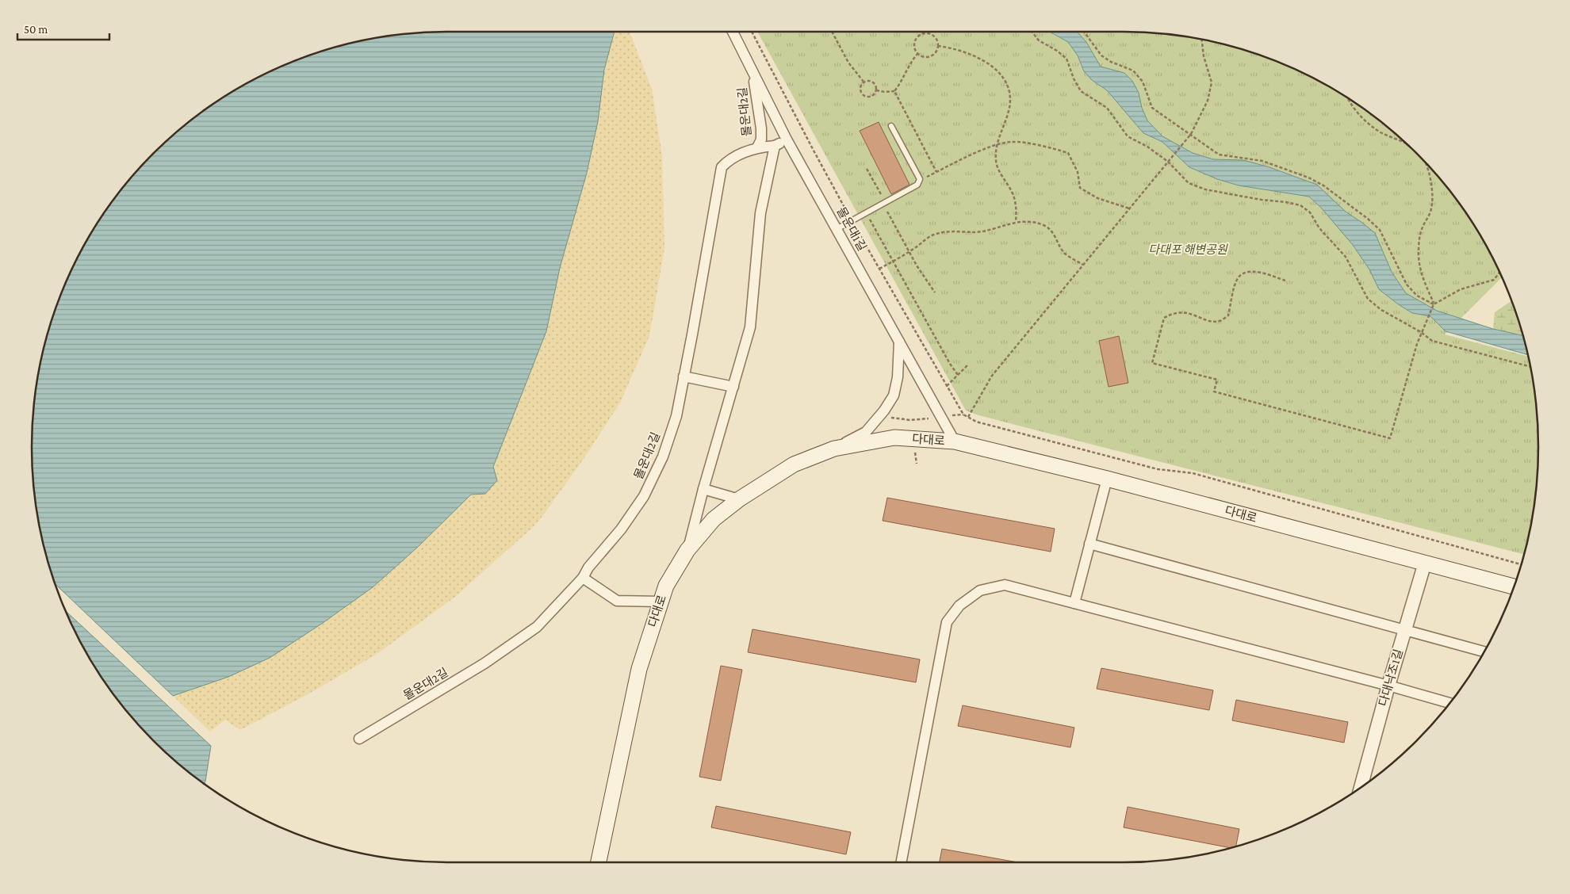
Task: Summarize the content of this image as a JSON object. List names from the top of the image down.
{
  "streets": {
    "main road": ["다대로"],
    "street": ["몰운대2길", "몰운대1길", "다대낙조1길"]
  },
  "crossings": [
    ["몰운대2길", "몰운대1길"],
    ["몰운대1길", "다대로"],
    ["다대로", "다대낙조1길"]
  ],
  "parks": ["다대포 해변공원"],
  "scale_bar": "50 m"
}
